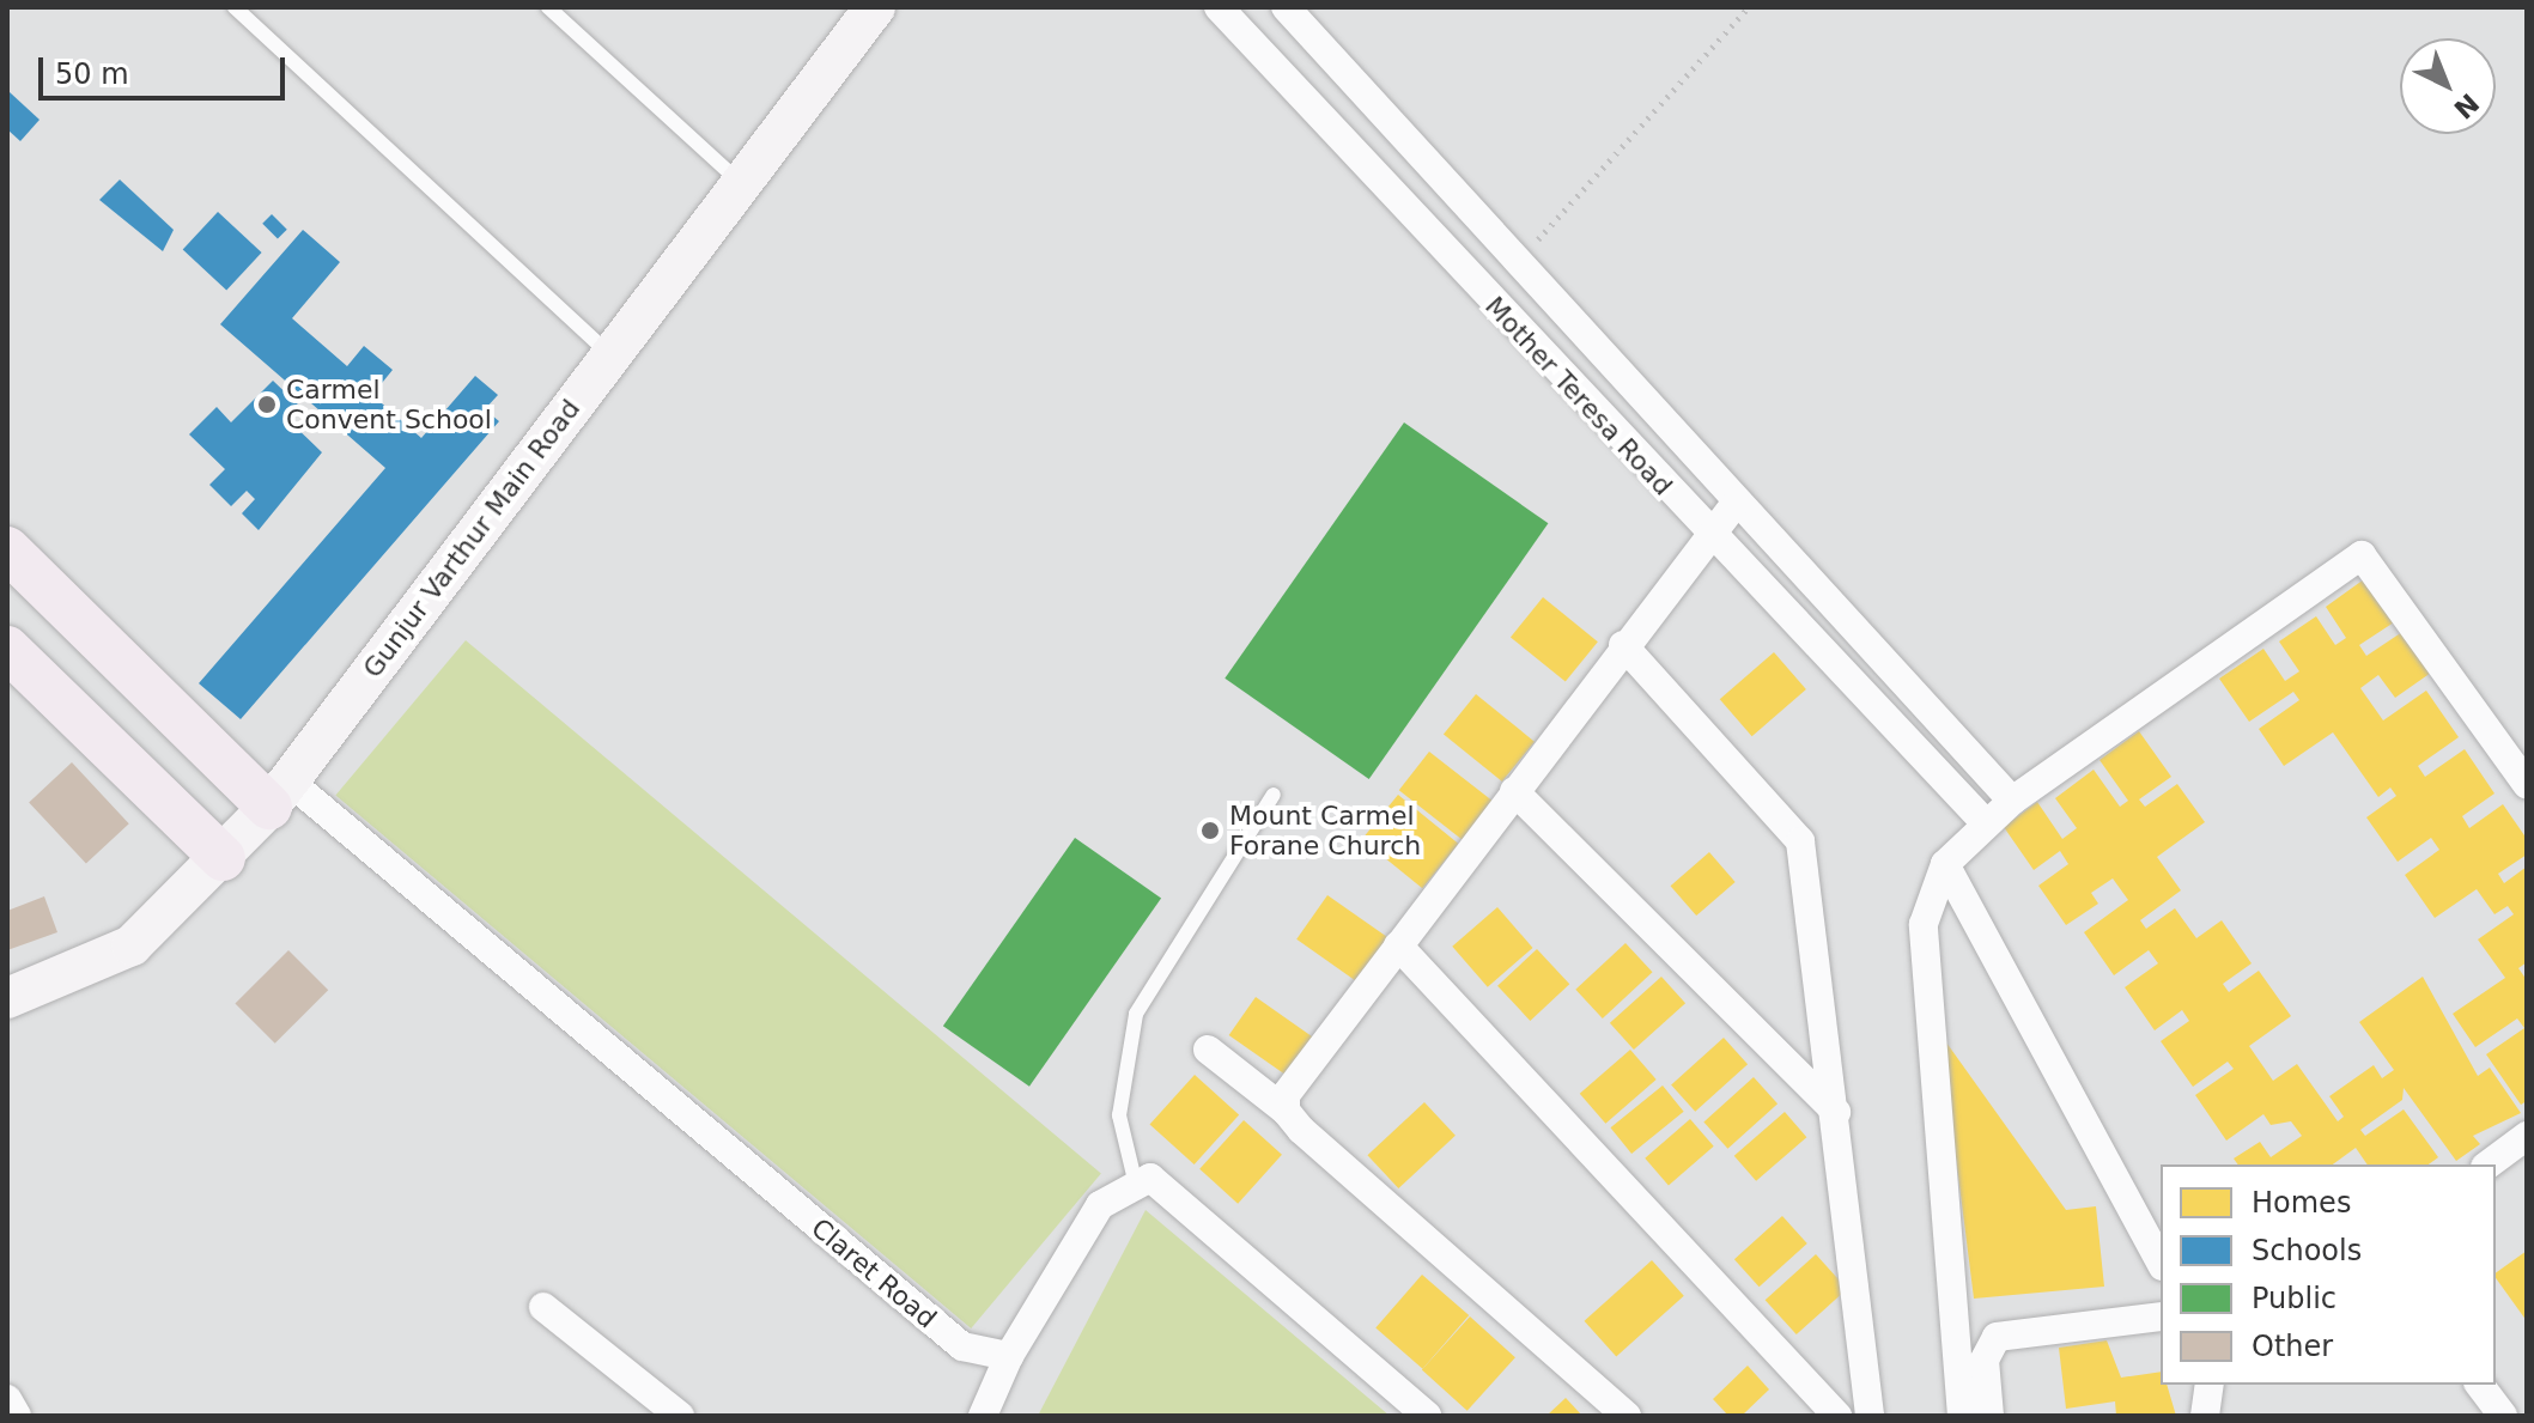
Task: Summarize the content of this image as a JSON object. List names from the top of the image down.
{
  "streets": {
    "main road": ["Gunjur Varthur Main Road"],
    "street": ["Mother Teresa Road", "Claret Road"]
  },
  "crossings": [
    ["Gunjur Varthur Main Road", "Claret Road"]
  ],
  "places": ["Carmel Convent School", "Mount Carmel Forane Church"],
  "legend": [
    "Homes",
    "Schools",
    "Public",
    "Other"
  ],
  "scale_bar": "50 m",
  "north": "bottom right"
}
